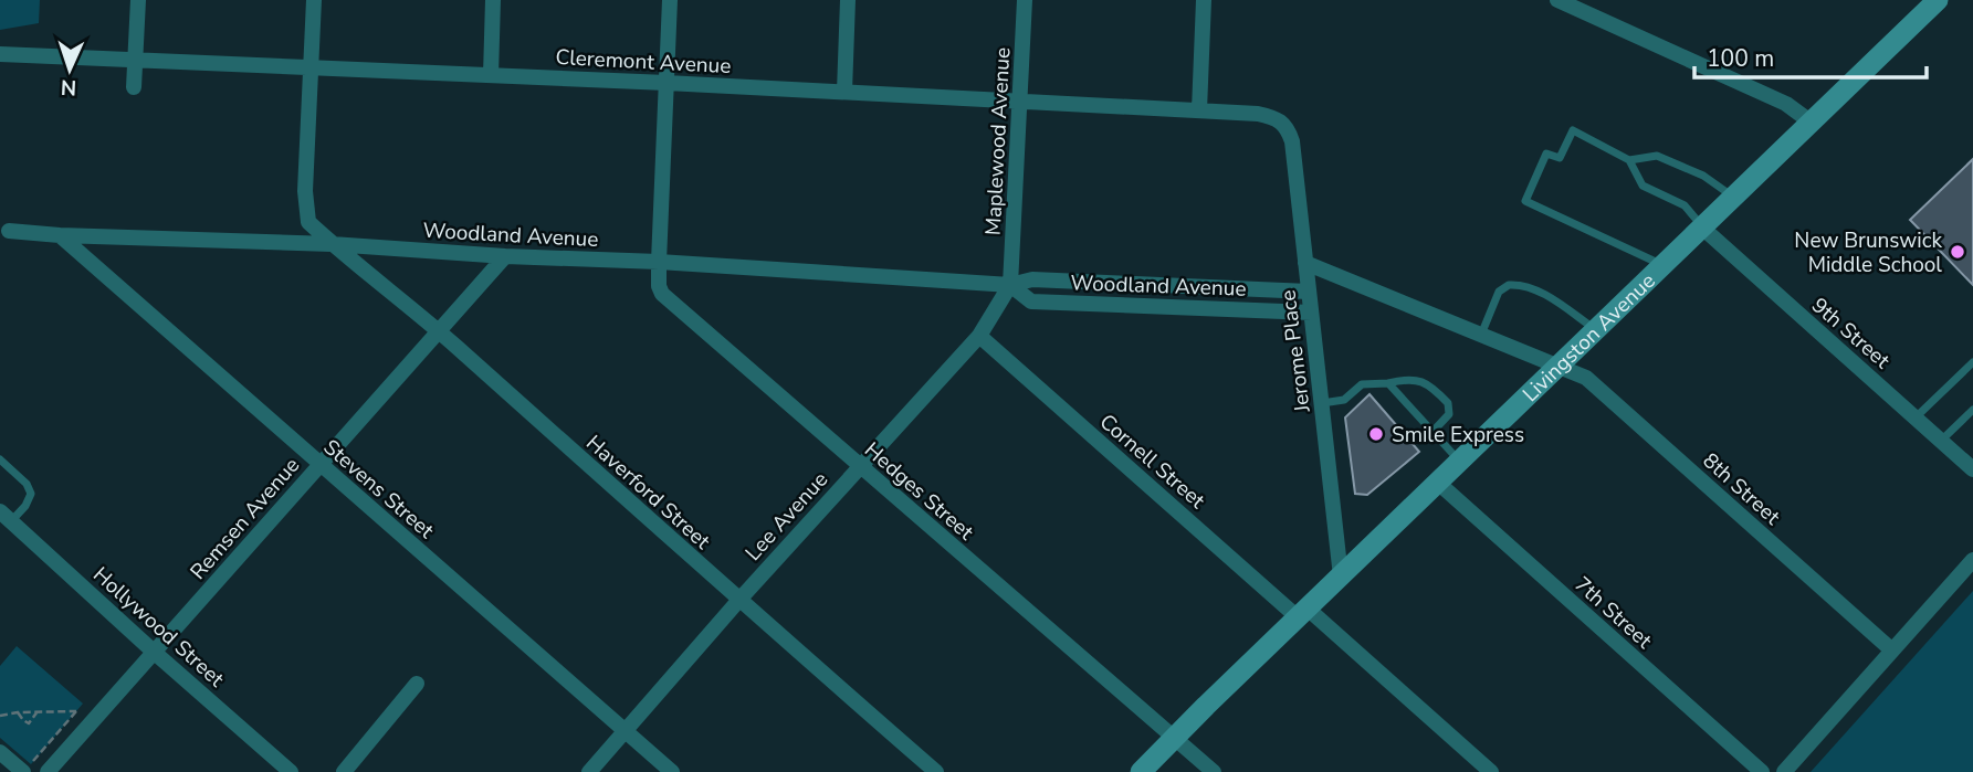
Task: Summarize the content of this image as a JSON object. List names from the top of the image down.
{
  "streets": {
    "main road": ["Livingston Avenue"],
    "street": [
      "Cleremont Avenue",
      "Maplewood Avenue",
      "Woodland Avenue",
      "9th Street",
      "Jerome Place",
      "Cornell Street",
      "Stevens Street",
      "8th Street",
      "Hedges Street",
      "Haverford Street",
      "Lee Avenue",
      "Remsen Avenue",
      "7th Street",
      "Hollywood Street"
    ]
  },
  "crossings": [
    ["Cleremont Avenue", "Maplewood Avenue"],
    ["Cleremont Avenue", "Jerome Place"],
    ["Cleremont Avenue", "Hedges Street"],
    ["Cleremont Avenue", "Haverford Street"],
    ["Maplewood Avenue", "Woodland Avenue"],
    ["Maplewood Avenue", "Lee Avenue"],
    ["Woodland Avenue", "Jerome Place"],
    ["Woodland Avenue", "Stevens Street"],
    ["Woodland Avenue", "Hedges Street"],
    ["Woodland Avenue", "Haverford Street"],
    ["Woodland Avenue", "Lee Avenue"],
    ["Woodland Avenue", "Remsen Avenue"],
    ["9th Street", "Livingston Avenue"],
    ["Livingston Avenue", "Jerome Place"],
    ["Livingston Avenue", "Cornell Street"],
    ["Livingston Avenue", "8th Street"],
    ["Livingston Avenue", "Hedges Street"],
    ["Livingston Avenue", "7th Street"],
    ["Jerome Place", "8th Street"],
    ["Cornell Street", "Lee Avenue"],
    ["Stevens Street", "Lee Avenue"],
    ["Stevens Street", "Remsen Avenue"],
    ["Hedges Street", "Lee Avenue"],
    ["Haverford Street", "Lee Avenue"],
    ["Haverford Street", "Remsen Avenue"],
    ["Remsen Avenue", "Hollywood Street"]
  ],
  "places": ["New Brunswick Middle School", "Smile Express"],
  "scale_bar": "100 m",
  "north": "bottom"
}
